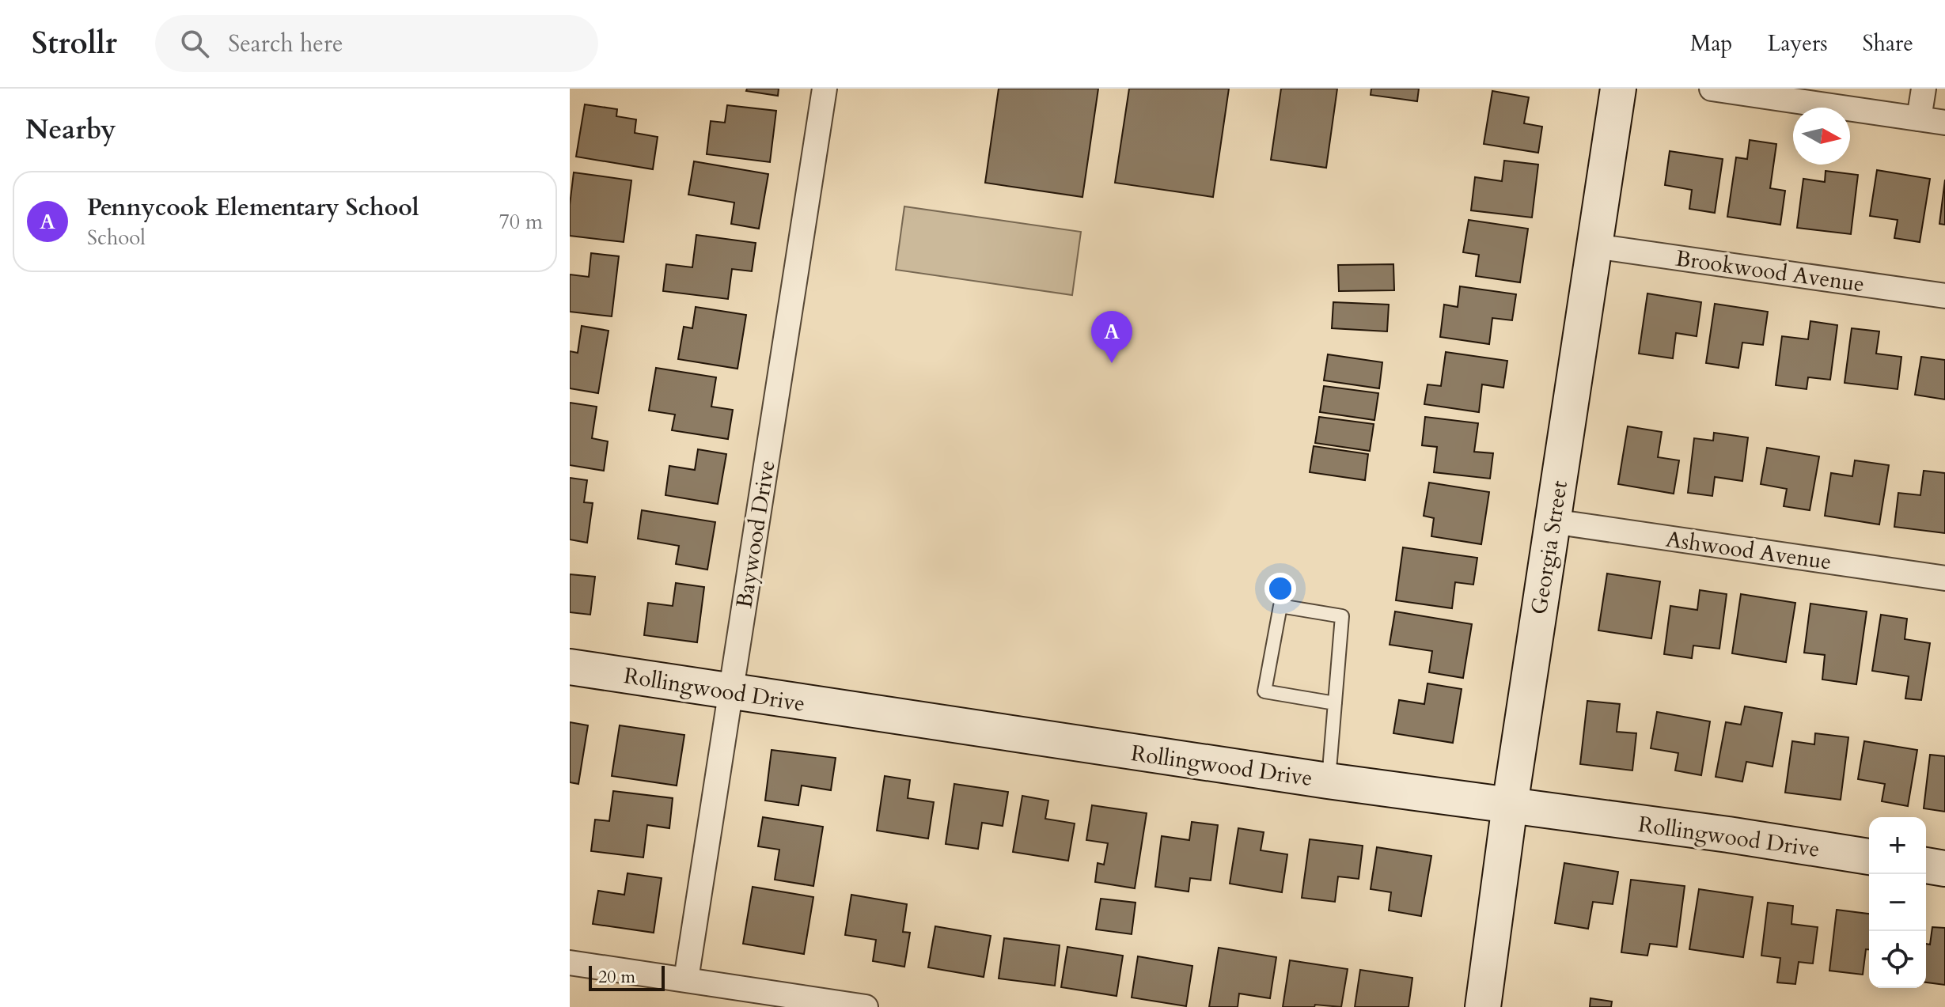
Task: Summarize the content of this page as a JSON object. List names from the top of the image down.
{
  "streets": {
    "street": [
      "Brookwood Avenue",
      "Baywood Drive",
      "Georgia Street",
      "Ashwood Avenue",
      "Rollingwood Drive"
    ]
  },
  "crossings": [
    ["Brookwood Avenue", "Georgia Street"],
    ["Baywood Drive", "Rollingwood Drive"],
    ["Georgia Street", "Ashwood Avenue"],
    ["Georgia Street", "Rollingwood Drive"]
  ],
  "scale_bar": "20 m",
  "north": "right",
  "page": {
    "header": "Strollr",
    "search": "Search here",
    "nav": ["Map", "Layers", "Share"],
    "heading": "Nearby",
    "list": [
      {
        "mark": "A",
        "name": "Pennycook Elementary School",
        "note": "School",
        "value": "70 m"
      }
    ],
    "pins": "A",
    "map_buttons": ["+", "−"],
    "scale": "20 m"
  }
}
